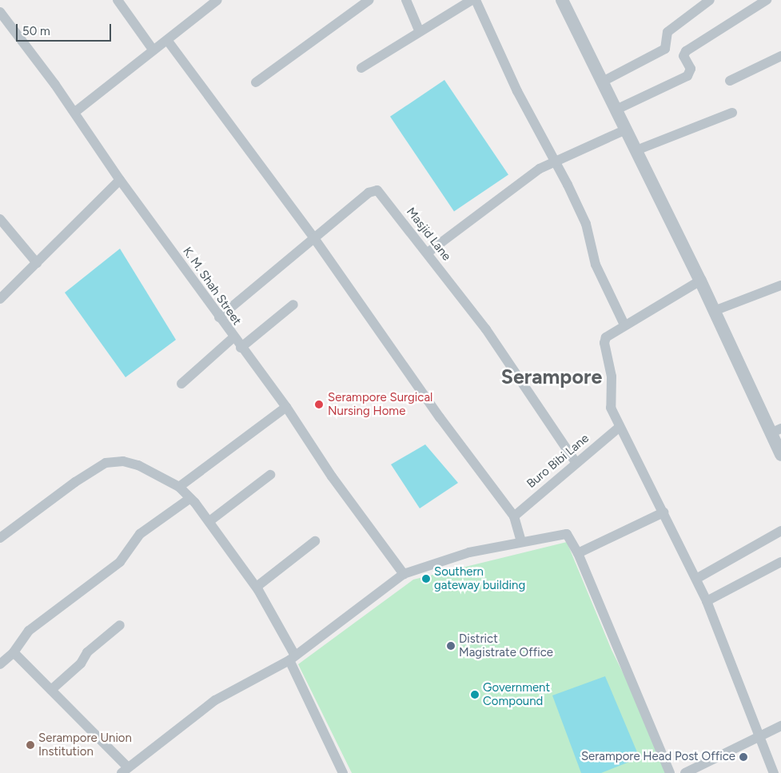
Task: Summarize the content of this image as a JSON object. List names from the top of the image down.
{
  "streets": {
    "street": ["Masjid Lane", "K. M. Shah Street", "Buro Bibi Lane"]
  },
  "crossings": [
    ["Masjid Lane", "K. M. Shah Street"],
    ["Masjid Lane", "Buro Bibi Lane"]
  ],
  "districts": ["Serampore"],
  "places": [
    "Serampore Surgical Nursing Home",
    "Southern gateway building",
    "District Magistrate Office",
    "Government Compound",
    "Serampore Union Institution",
    "Serampore Head Post Office"
  ],
  "scale_bar": "50 m"
}
